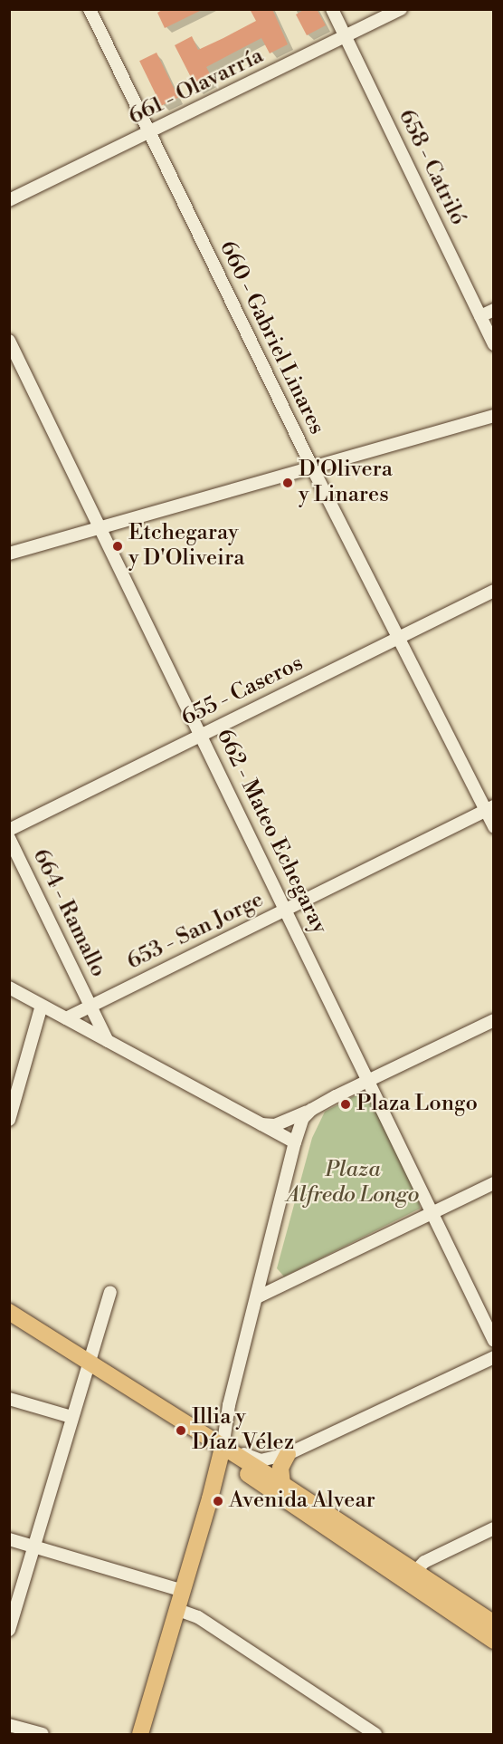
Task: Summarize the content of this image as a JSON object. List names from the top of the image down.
{
  "streets": {
    "street": [
      "661 - Olavarría",
      "658 - Catriló",
      "660 - Gabriel Linares",
      "655 - Caseros",
      "662 - Mateo Echegaray",
      "664 - Ramallo",
      "653 - San Jorge"
    ]
  },
  "crossings": [
    ["661 - Olavarría", "658 - Catriló"],
    ["661 - Olavarría", "660 - Gabriel Linares"],
    ["660 - Gabriel Linares", "655 - Caseros"],
    ["660 - Gabriel Linares", "653 - San Jorge"],
    ["655 - Caseros", "662 - Mateo Echegaray"],
    ["662 - Mateo Echegaray", "653 - San Jorge"],
    ["664 - Ramallo", "653 - San Jorge"]
  ],
  "parks": ["Plaza Alfredo Longo"],
  "places": [
    "D'Olivera y Linares",
    "Etchegaray y D'Oliveira",
    "Plaza Longo",
    "Illia y Díaz Vélez",
    "Avenida Alvear"
  ]
}
